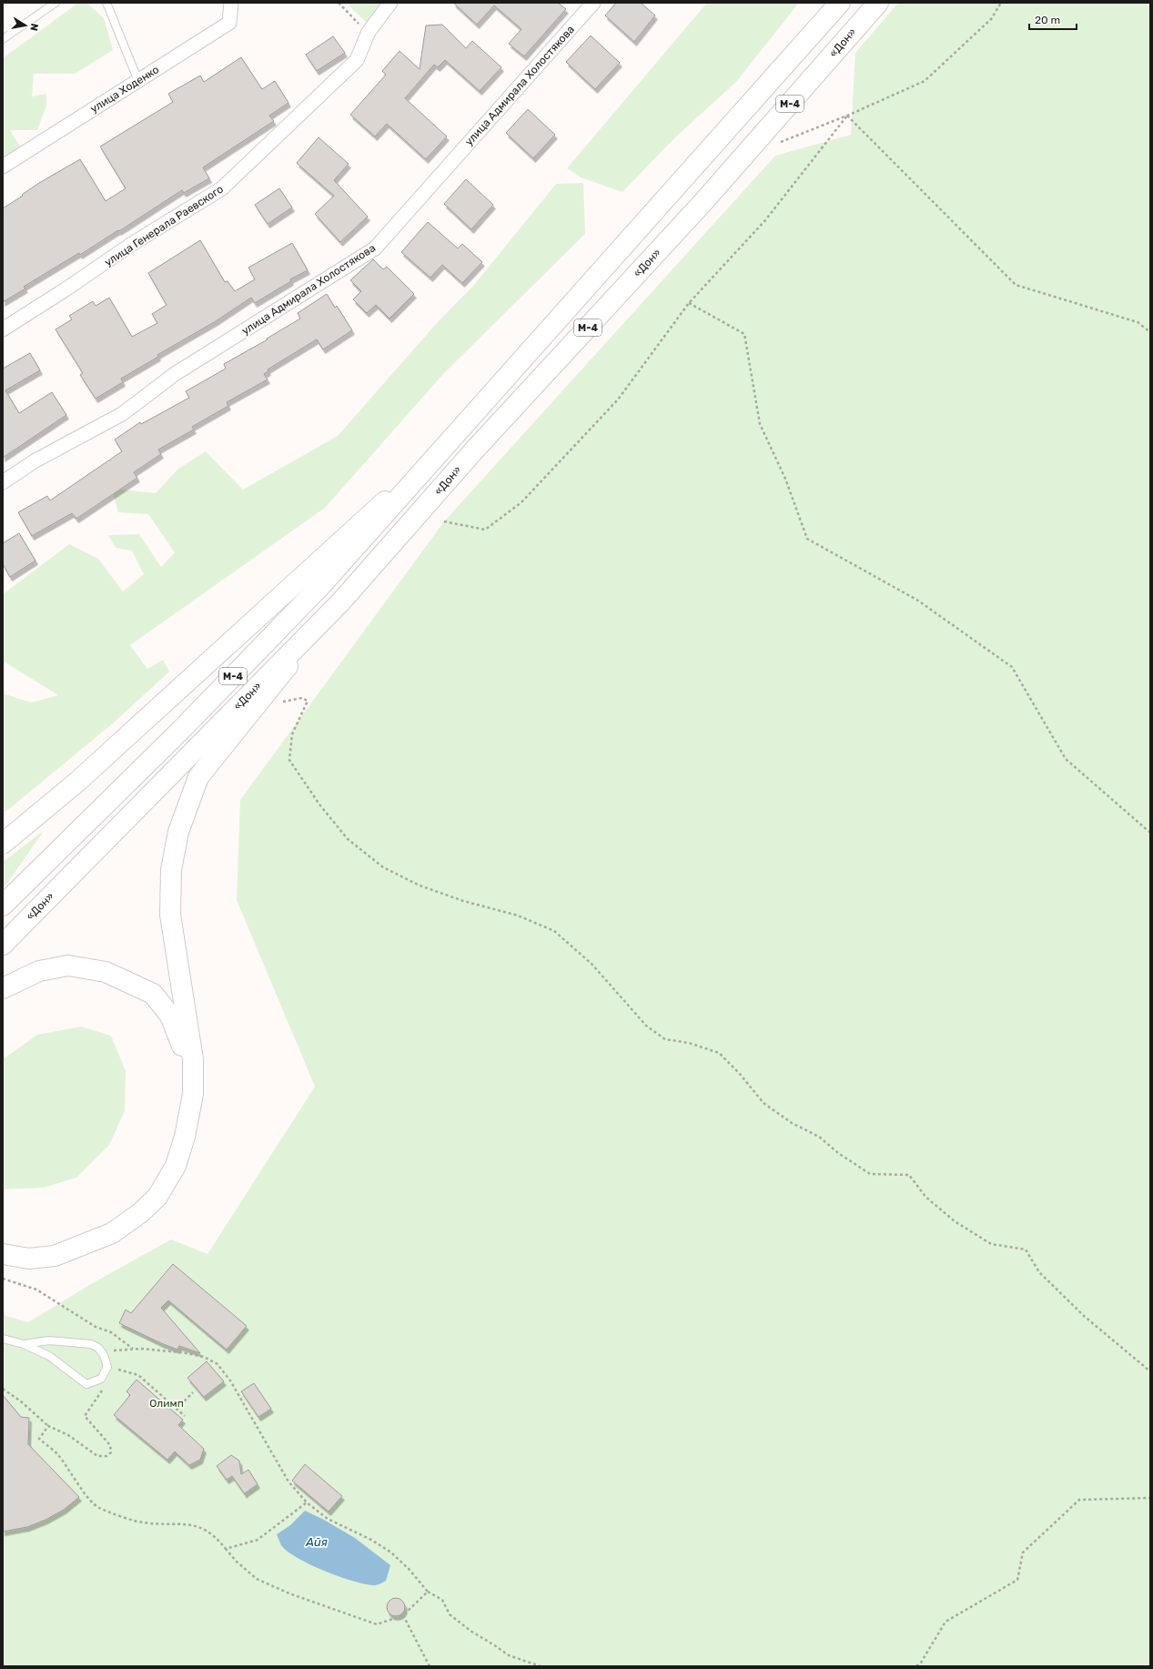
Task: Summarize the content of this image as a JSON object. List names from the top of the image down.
{
  "streets": {
    "main road": ["«Дон»", "М-4"],
    "street": ["улица Адмирала Холостякова", "улица Ходенко", "улица Генерала Раевского"]
  },
  "water": ["Айя"],
  "parks": ["Олимп"],
  "scale_bar": "20 m",
  "north": "right"
}
